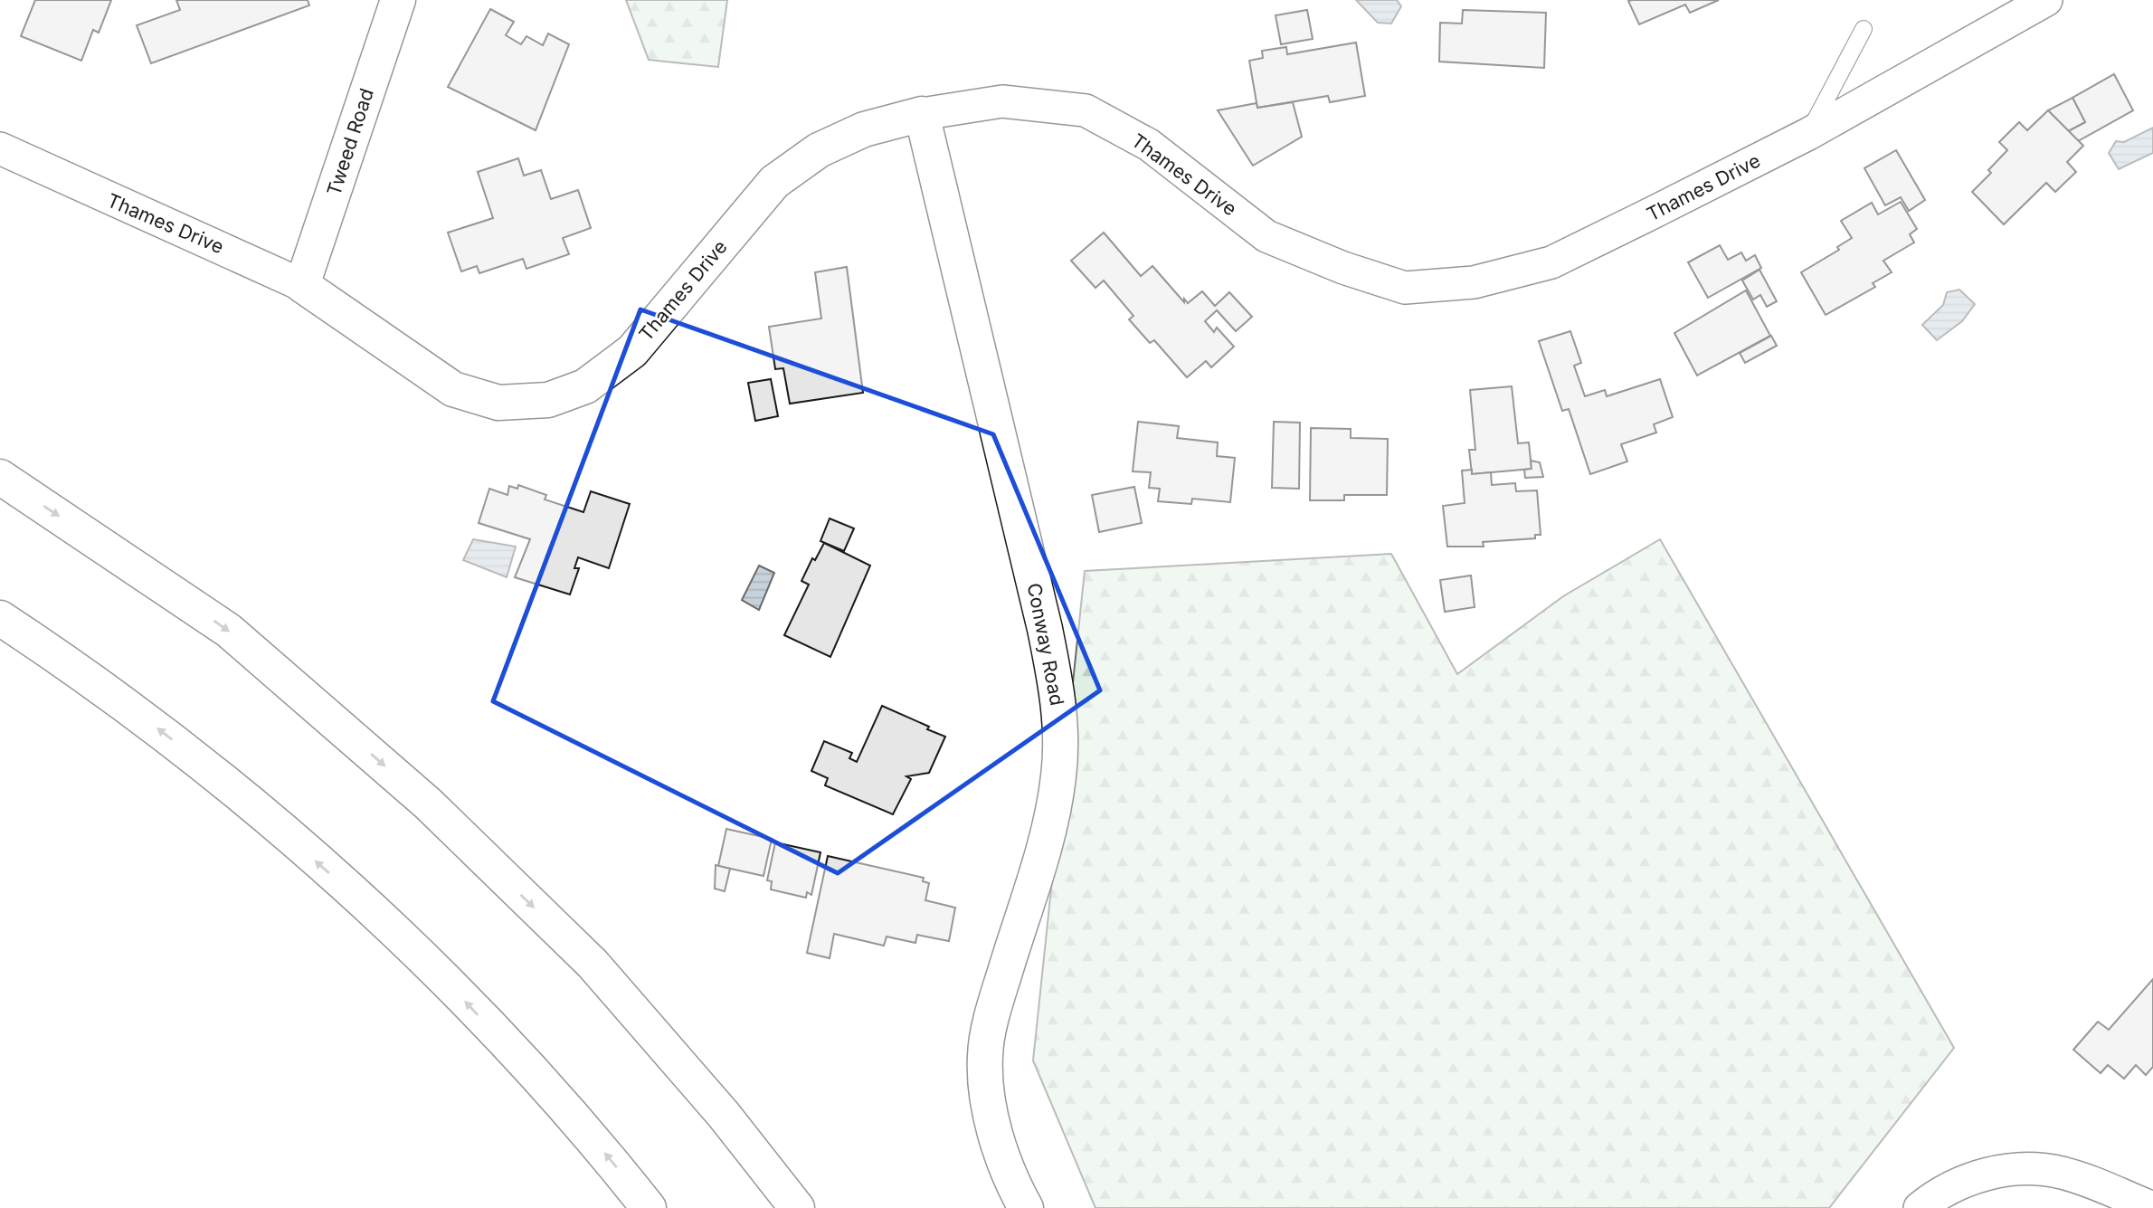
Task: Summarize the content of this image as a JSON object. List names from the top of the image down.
{
  "streets": {
    "main road": ["Tweed Road", "Thames Drive", "Conway Road"]
  },
  "crossings": [
    ["Tweed Road", "Thames Drive"],
    ["Thames Drive", "Conway Road"]
  ]
}
